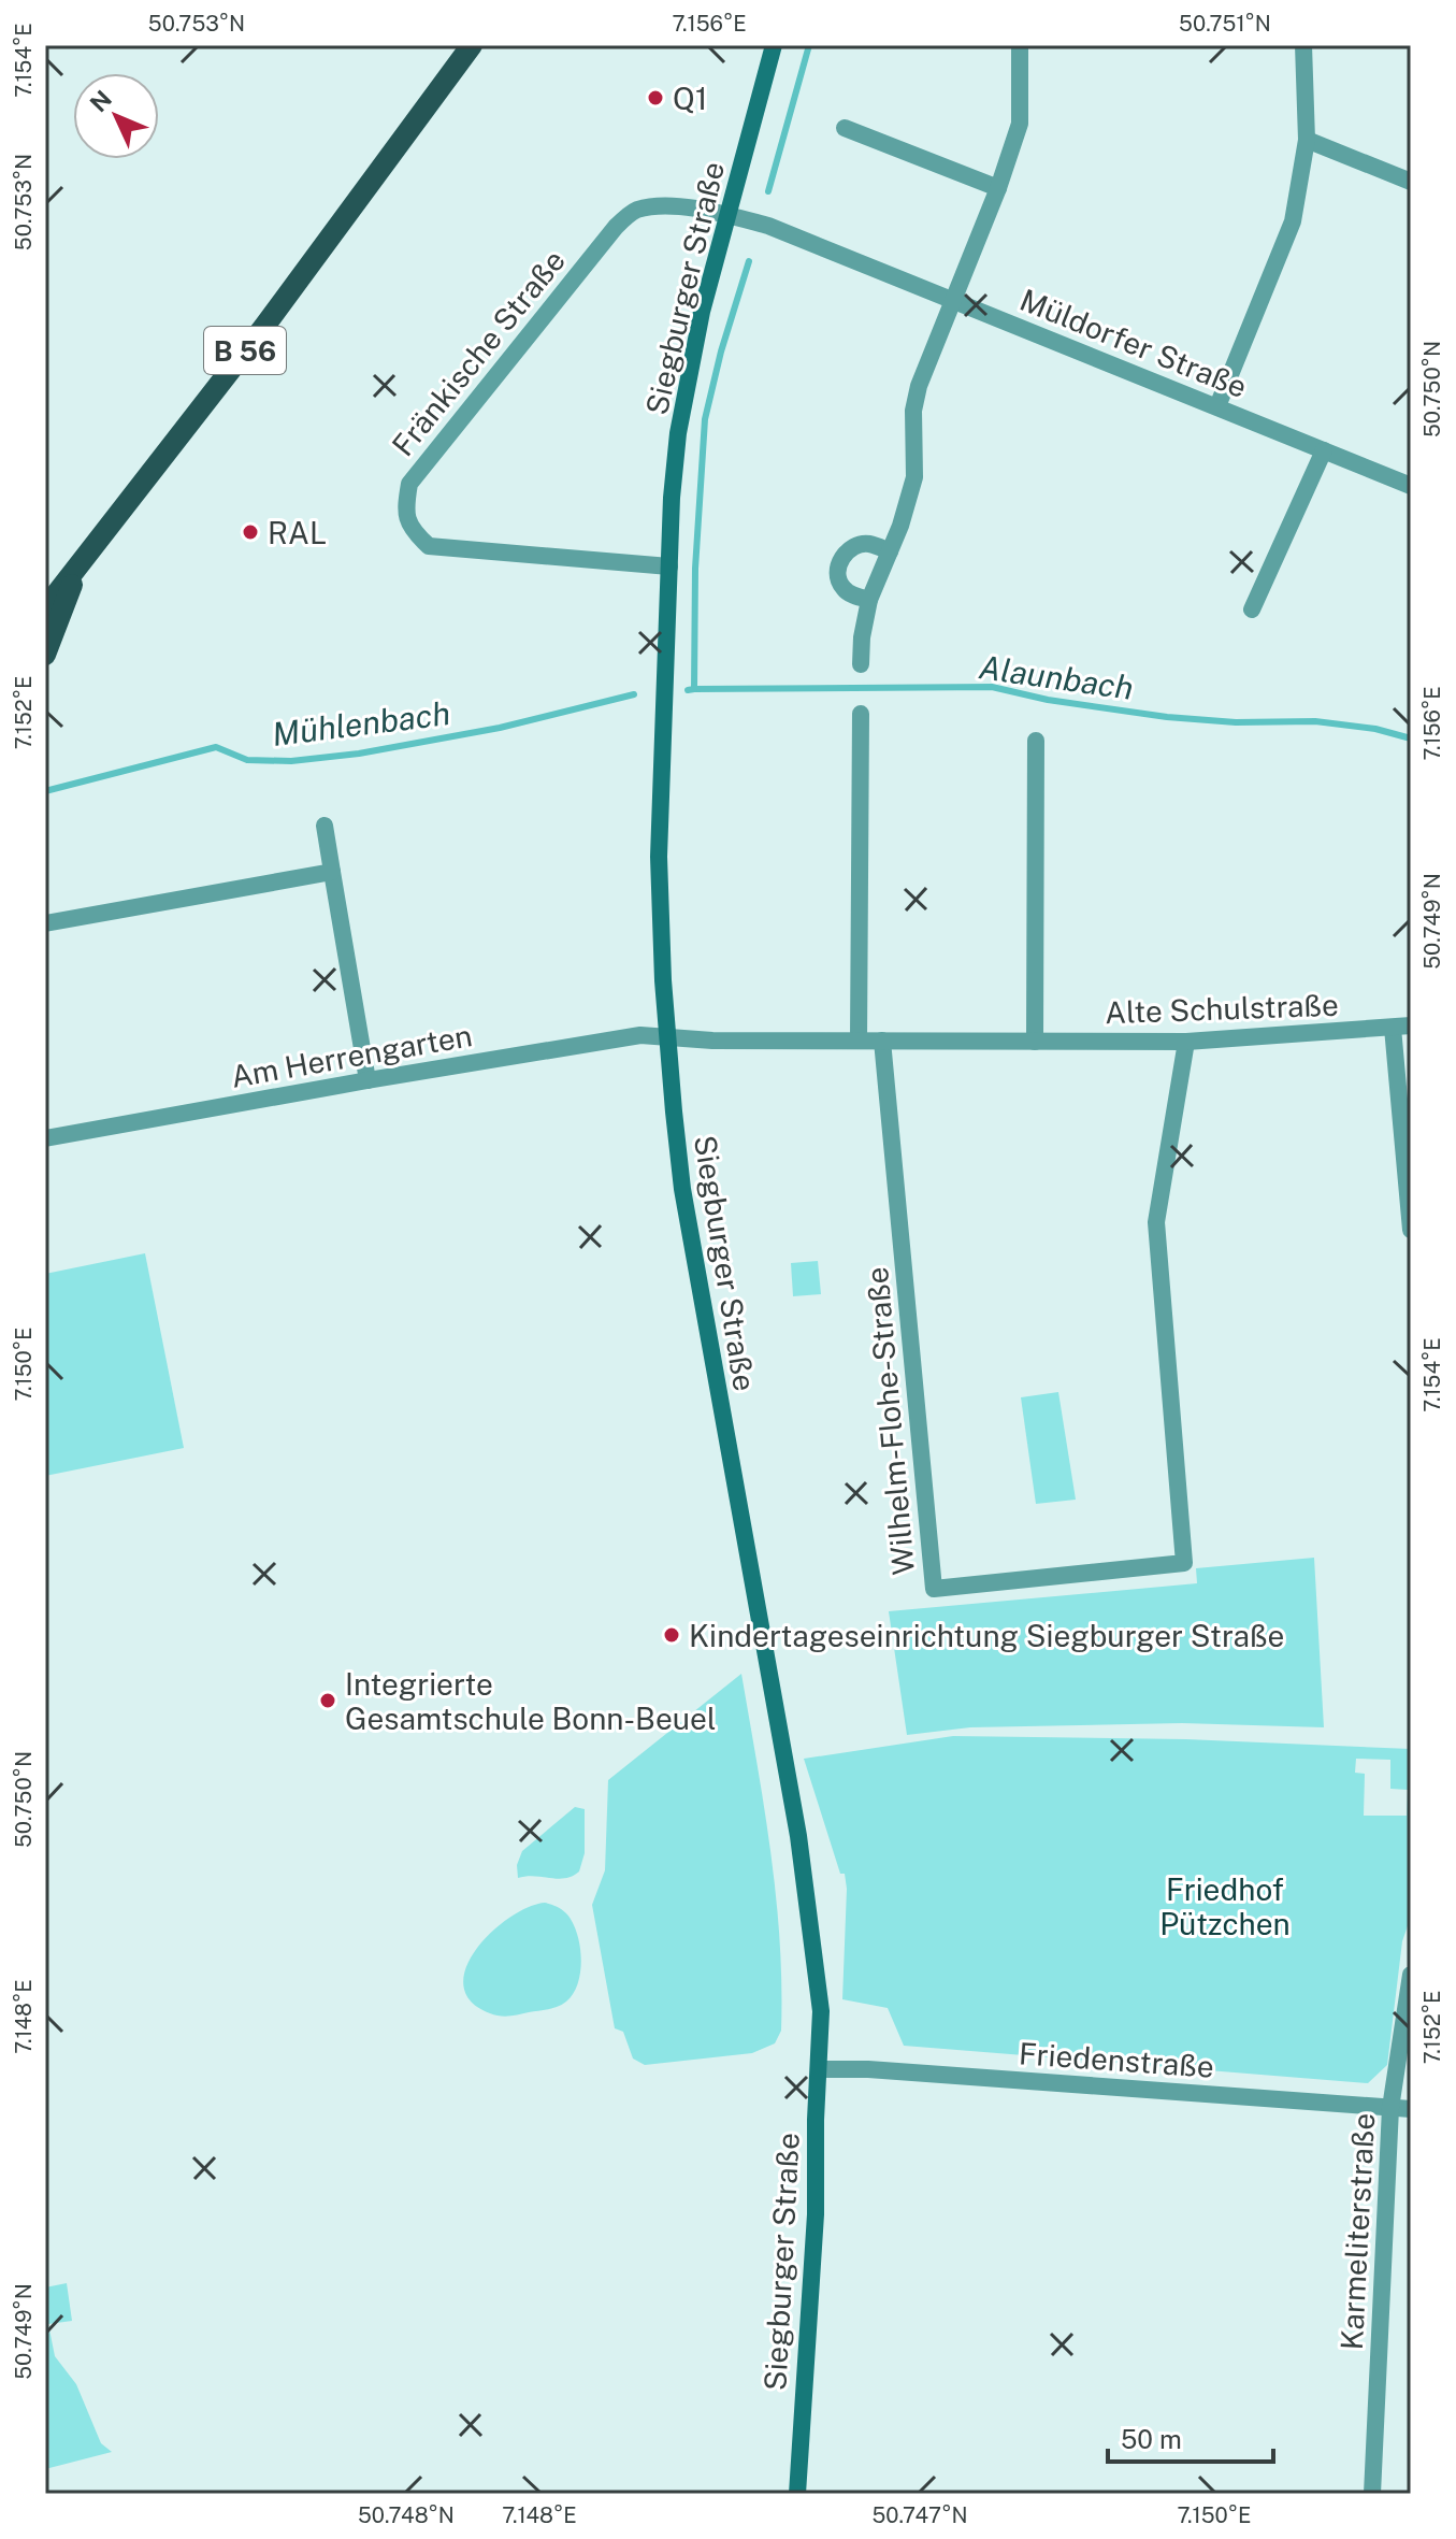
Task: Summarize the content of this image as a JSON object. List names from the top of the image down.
{
  "streets": {
    "main road": ["Siegburger Straße", "B 56"],
    "street": [
      "Müldorfer Straße",
      "Fränkische Straße",
      "Alte Schulstraße",
      "Am Herrengarten",
      "Wilhelm-Flohe-Straße",
      "Friedenstraße",
      "Karmeliterstraße"
    ]
  },
  "crossings": [
    ["Siegburger Straße", "Müldorfer Straße"],
    ["Siegburger Straße", "Fränkische Straße"],
    ["Siegburger Straße", "Alte Schulstraße"],
    ["Siegburger Straße", "Am Herrengarten"],
    ["Siegburger Straße", "Friedenstraße"],
    ["Müldorfer Straße", "Fränkische Straße"],
    ["Alte Schulstraße", "Am Herrengarten"],
    ["Alte Schulstraße", "Wilhelm-Flohe-Straße"],
    ["Friedenstraße", "Karmeliterstraße"]
  ],
  "water": ["Alaunbach", "Mühlenbach"],
  "parks": ["Friedhof Pützchen"],
  "places": [
    "Q1",
    "RAL",
    "Kindertageseinrichtung Siegburger Straße",
    "Integrierte Gesamtschule Bonn-Beuel"
  ],
  "scale_bar": "50 m",
  "north": "top left",
  "coordinates": [
    "50.753°N",
    "7.156°E",
    "50.751°N",
    "7.154°E",
    "50.750°N",
    "7.152°E",
    "50.749°N",
    "7.150°E",
    "7.148°E",
    "50.748°N",
    "50.747°N"
  ]
}
